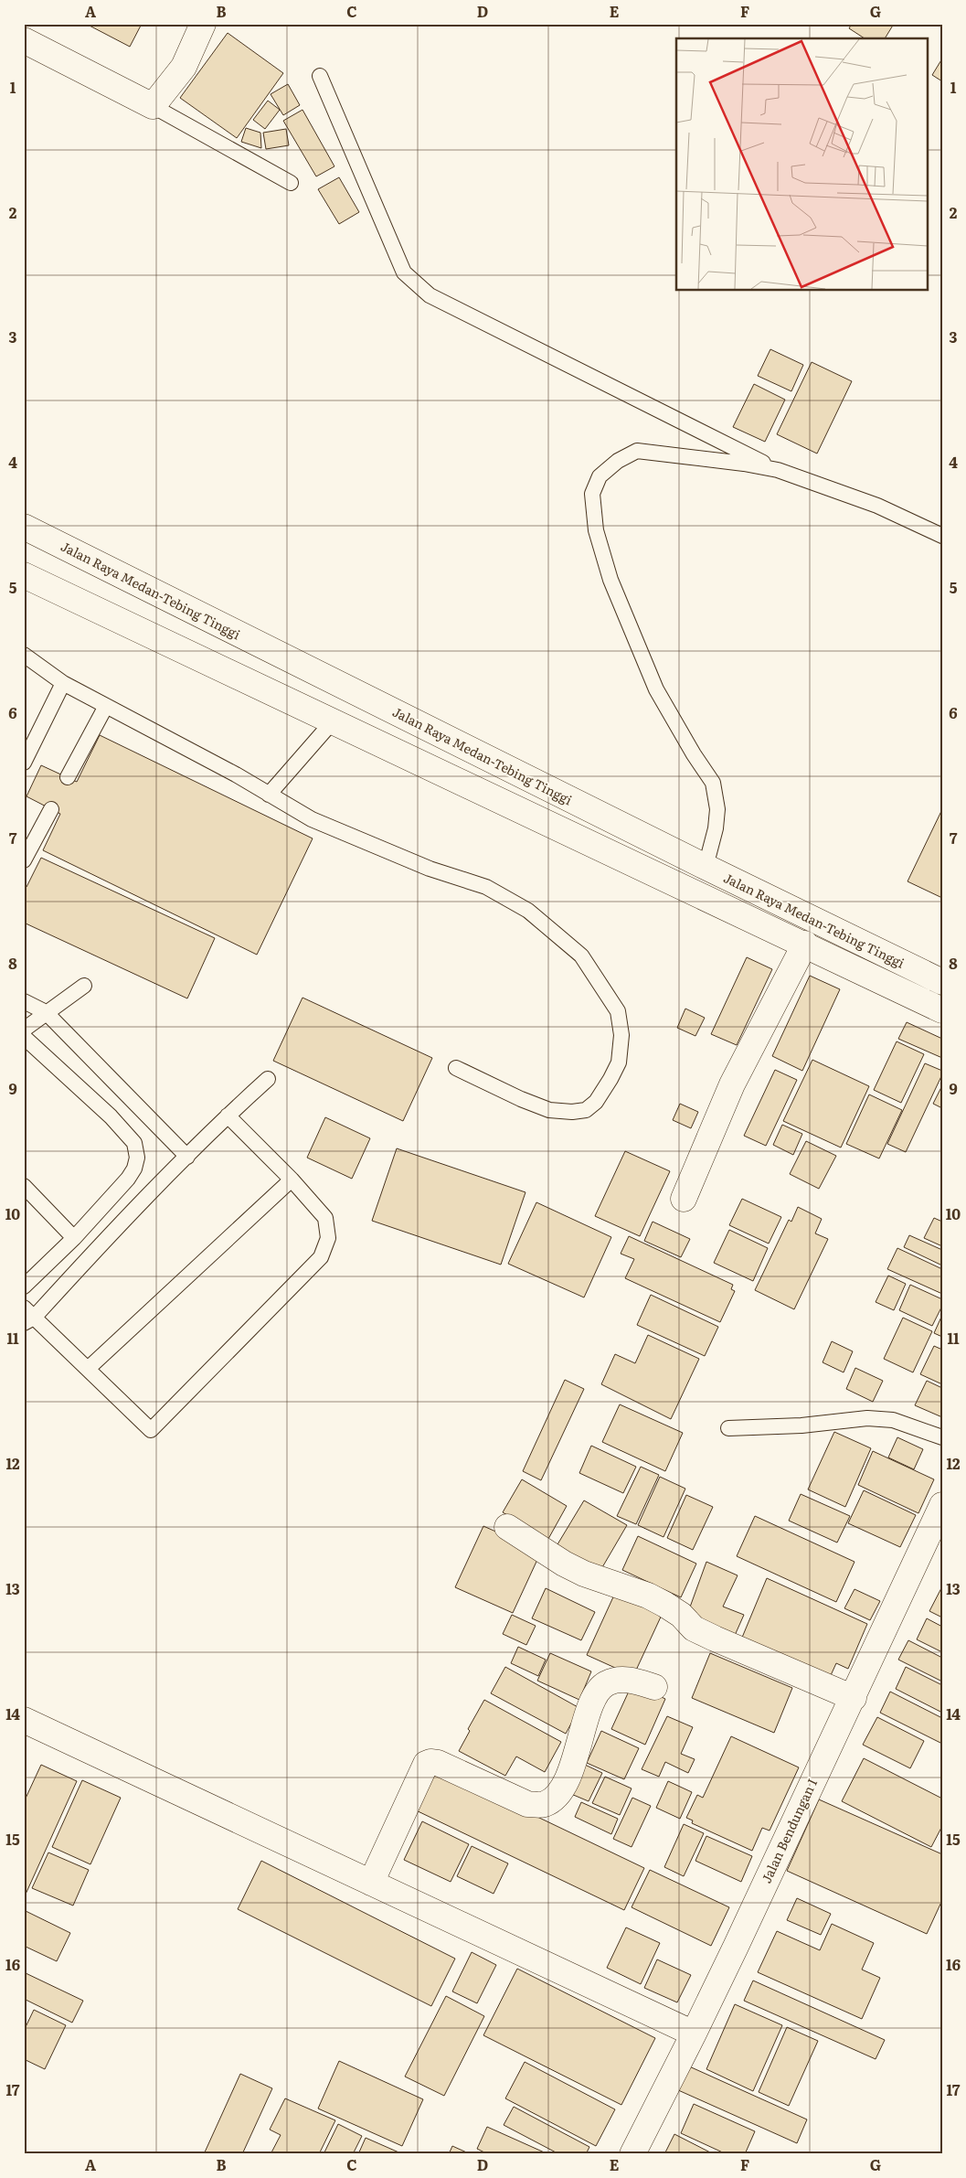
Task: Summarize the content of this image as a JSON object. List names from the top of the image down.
{
  "streets": {
    "main road": ["Jalan Raya Medan-Tebing Tinggi", "Jalan Bendungan I"]
  },
  "grid": {
    "columns": [
      "A",
      "B",
      "C",
      "D",
      "E",
      "F",
      "G"
    ],
    "rows": [
      "1",
      "2",
      "3",
      "4",
      "5",
      "6",
      "7",
      "8",
      "9",
      "10",
      "11",
      "12",
      "13",
      "14",
      "15",
      "16",
      "17"
    ]
  }
}
